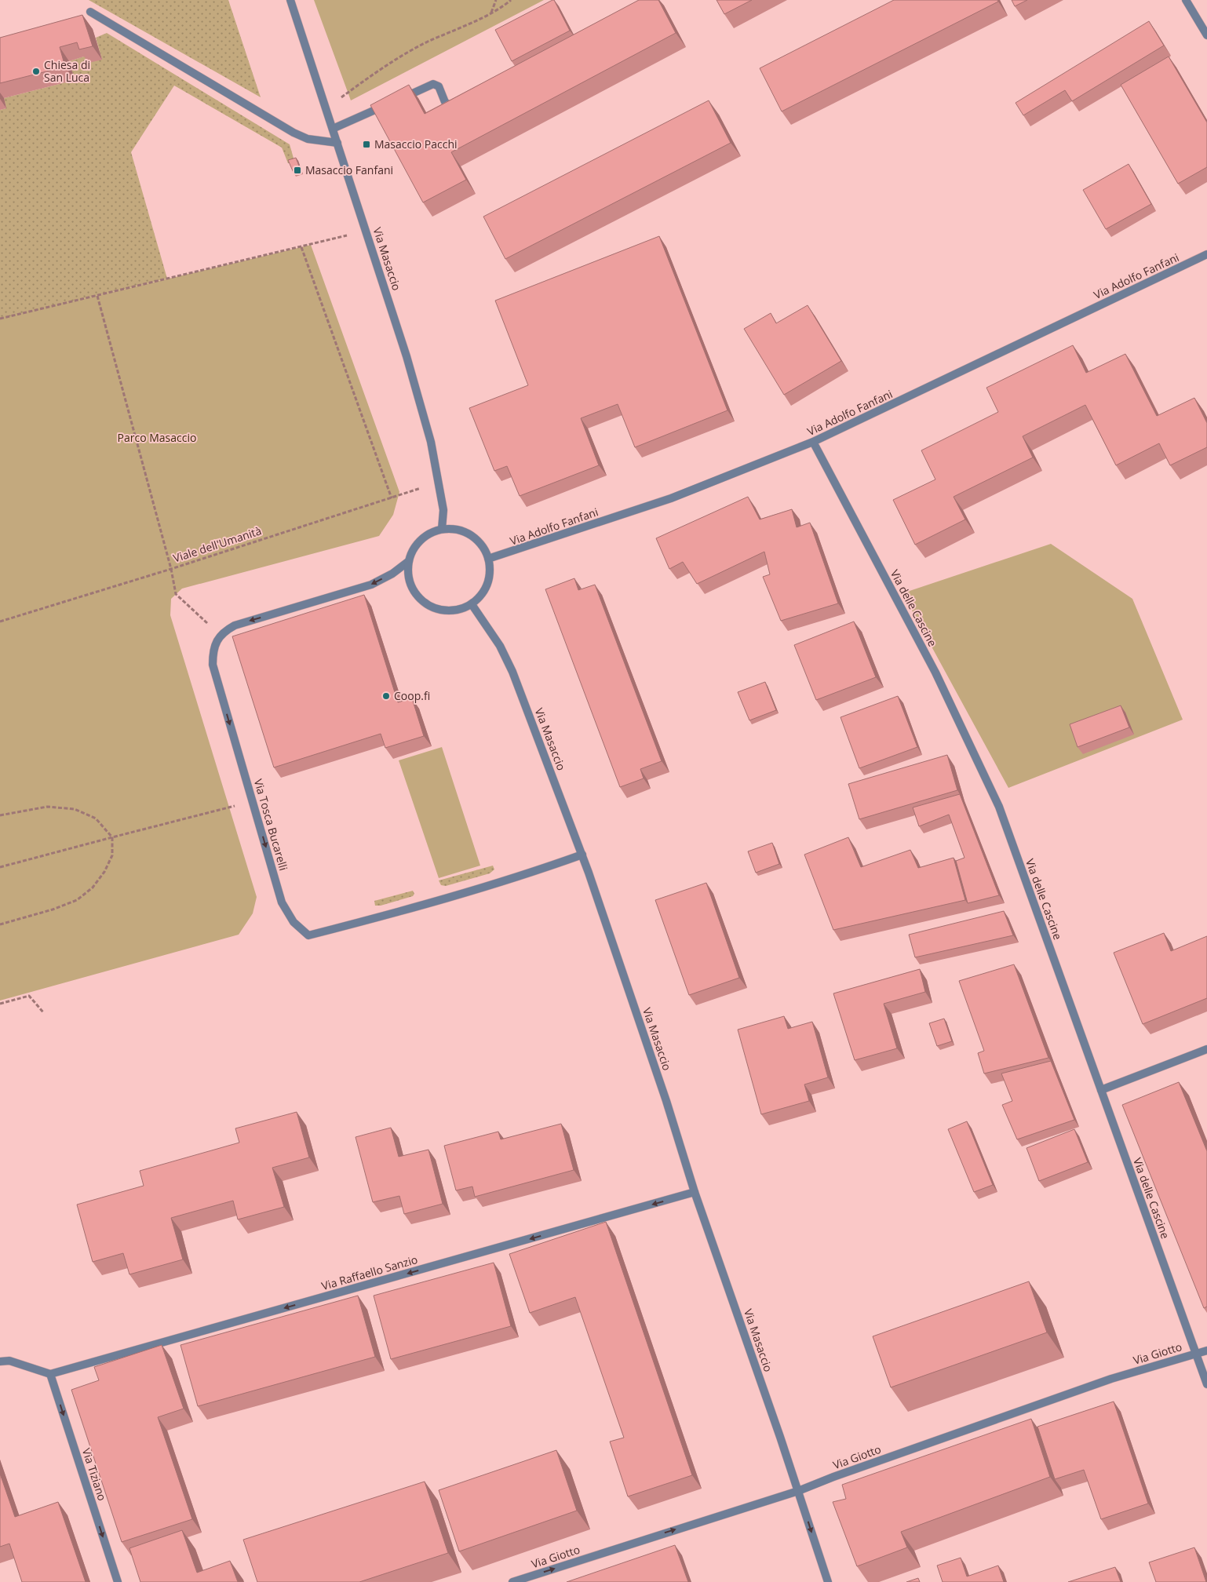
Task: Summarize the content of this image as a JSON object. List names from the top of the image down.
{
  "streets": {
    "street": [
      "Via Masaccio",
      "Via Adolfo Fanfani",
      "Via delle Cascine",
      "Via Tosca Bucarelli",
      "Via Raffaello Sanzio",
      "Via Giotto",
      "Via Tiziano"
    ],
    "path": ["Viale dell'Umanità"]
  },
  "crossings": [
    ["Via Masaccio", "Via Adolfo Fanfani"],
    ["Via Masaccio", "Viale dell'Umanità"],
    ["Via Masaccio", "Via Tosca Bucarelli"],
    ["Via Masaccio", "Via Raffaello Sanzio"],
    ["Via Masaccio", "Via Giotto"],
    ["Via Adolfo Fanfani", "Via delle Cascine"],
    ["Via delle Cascine", "Via Giotto"],
    ["Via Raffaello Sanzio", "Via Tiziano"]
  ],
  "one_way": ["Via Raffaello Sanzio", "Via Giotto", "Via Tiziano"],
  "parks": ["Parco Masaccio"],
  "places": {
    "other": ["Chiesa di San Luca", "Coop.fi"],
    "transit": ["Masaccio Pacchi", "Masaccio Fanfani"]
  }
}
